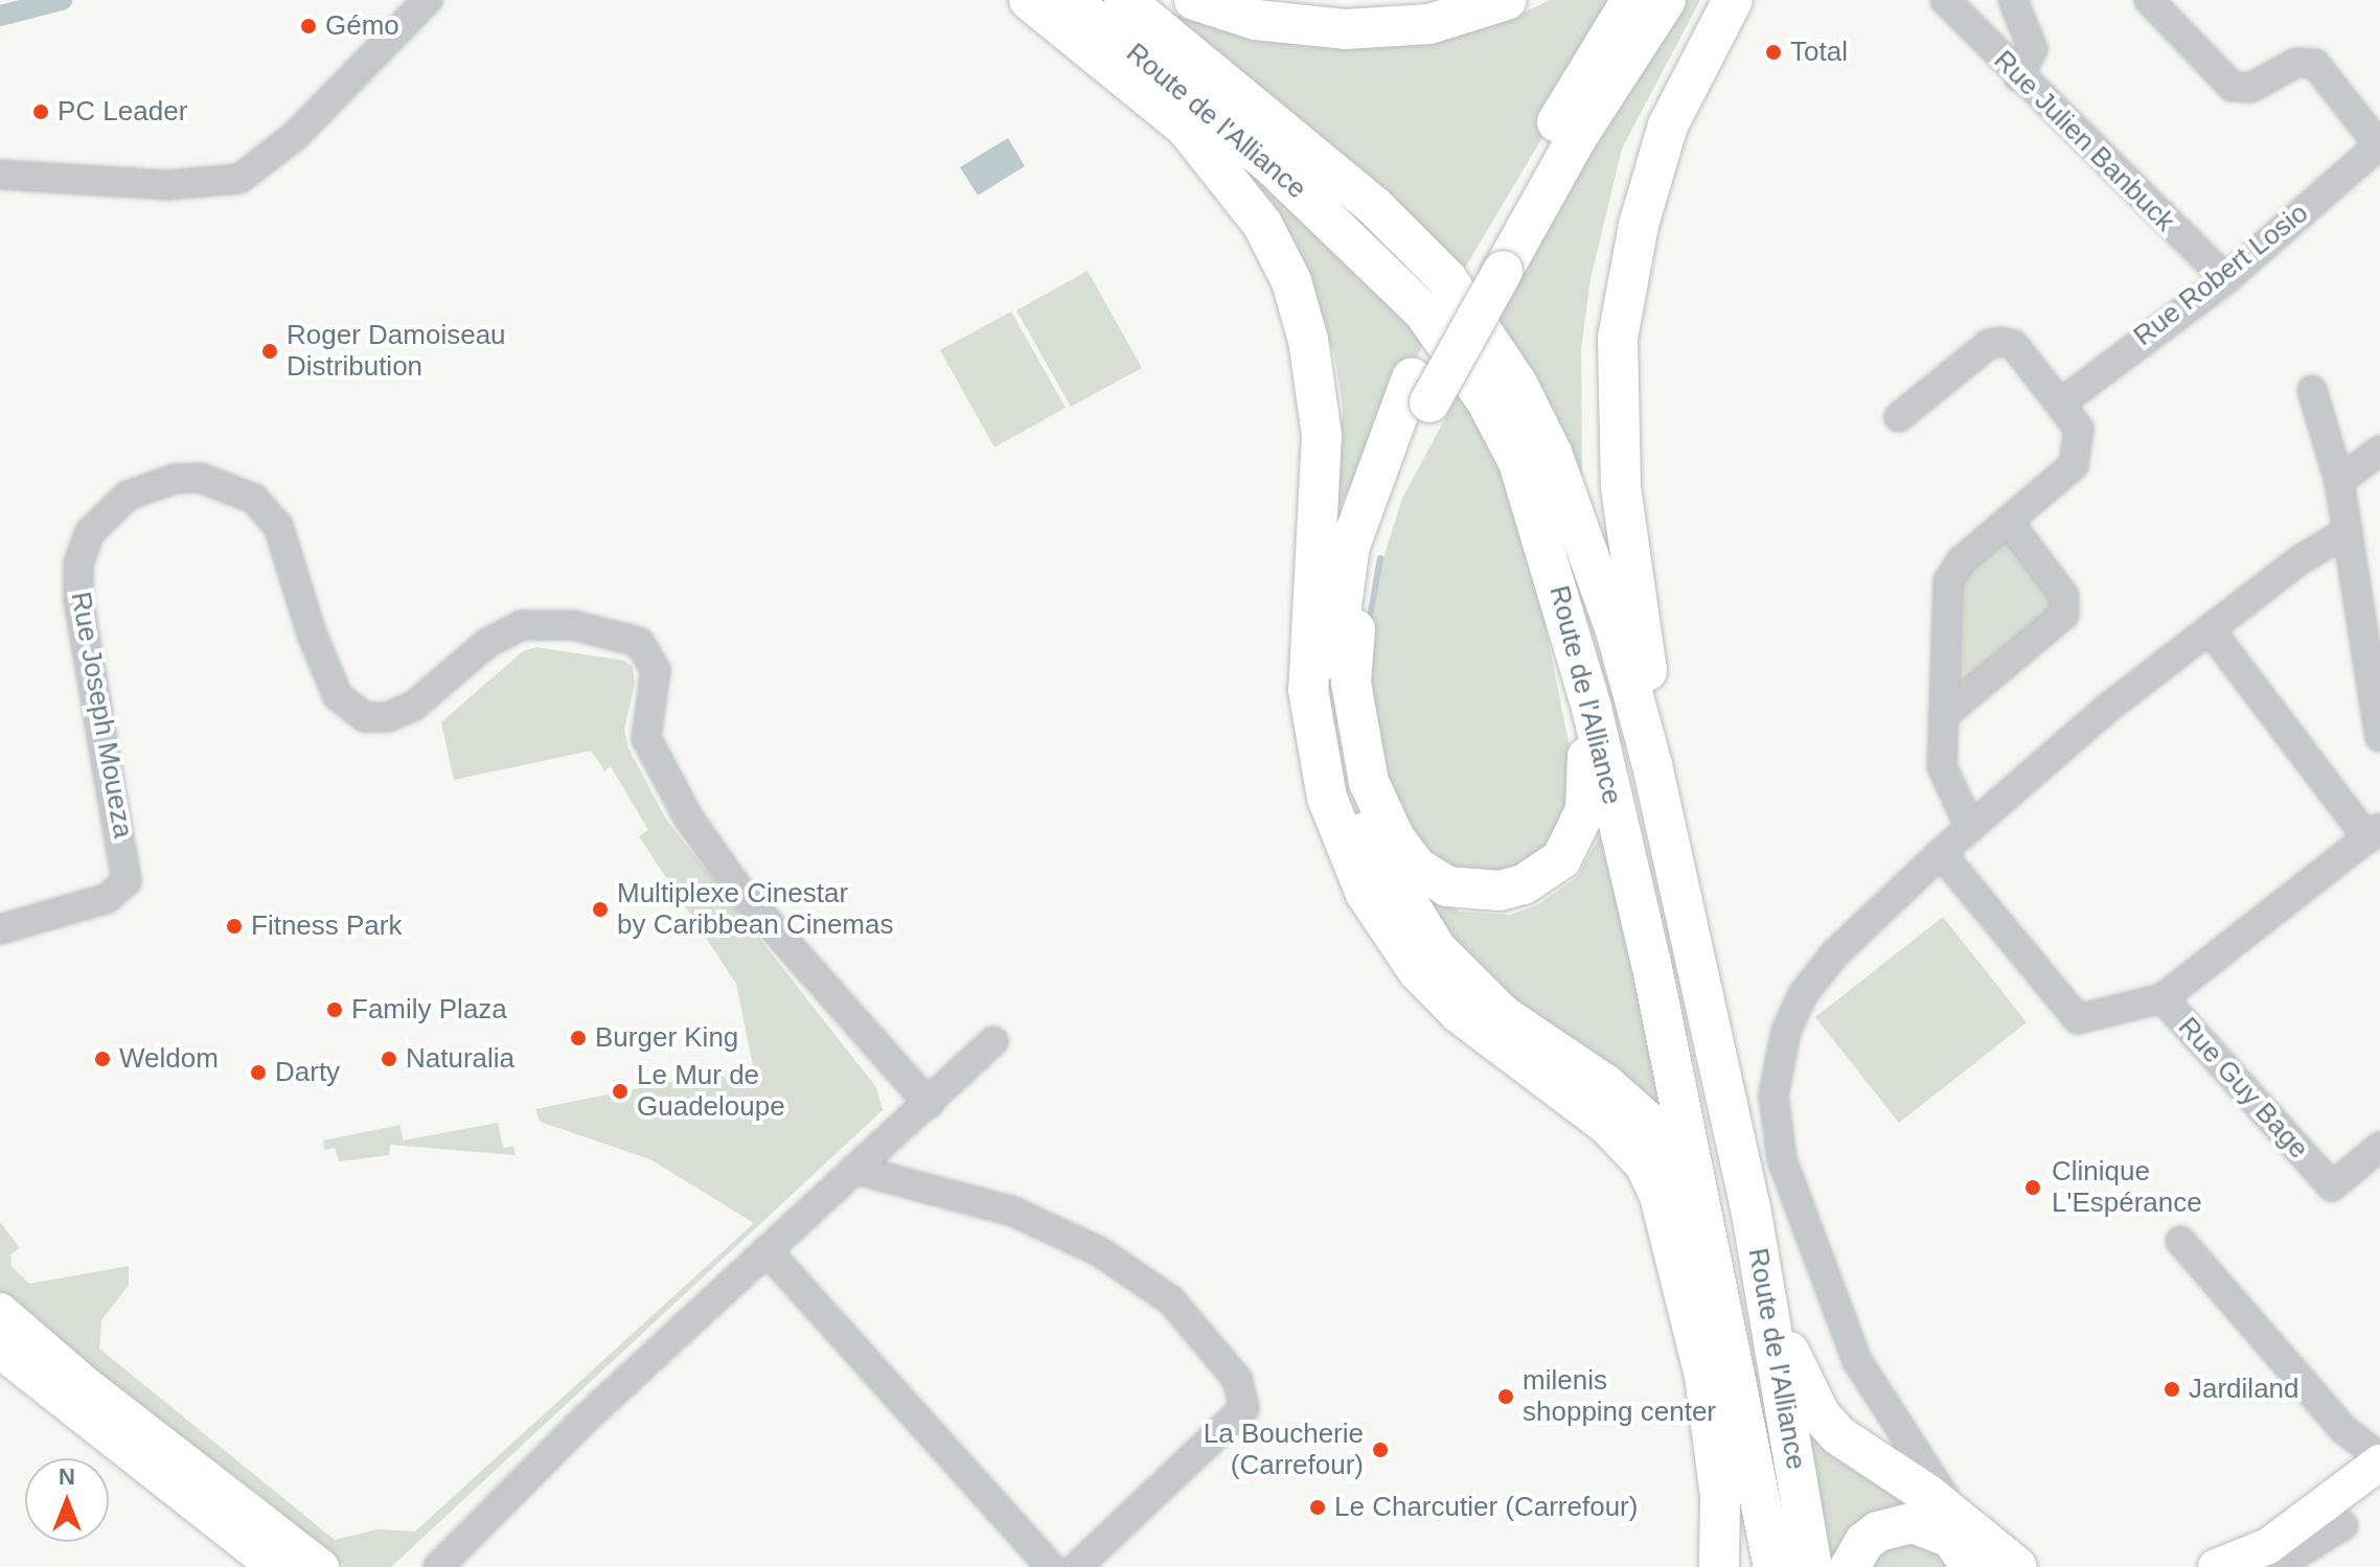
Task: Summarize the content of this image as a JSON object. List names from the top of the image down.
{
  "streets": {
    "highway": ["Route de l'Alliance"],
    "street": [
      "Rue Julien Banbuck",
      "Rue Robert Losio",
      "Rue Joseph Moueza",
      "Rue Guy Bage"
    ]
  },
  "crossings": [
    ["Rue Julien Banbuck", "Rue Robert Losio"]
  ],
  "places": [
    "Gémo",
    "Total",
    "PC Leader",
    "Roger Damoiseau Distribution",
    "Multiplexe Cinestar by Caribbean Cinemas",
    "Fitness Park",
    "Family Plaza",
    "Burger King",
    "Weldom",
    "Naturalia",
    "Darty",
    "Le Mur de Guadeloupe",
    "Clinique L'Espérance",
    "Jardiland",
    "milenis shopping center",
    "La Boucherie (Carrefour)",
    "Le Charcutier (Carrefour)"
  ],
  "north": "top"
}
